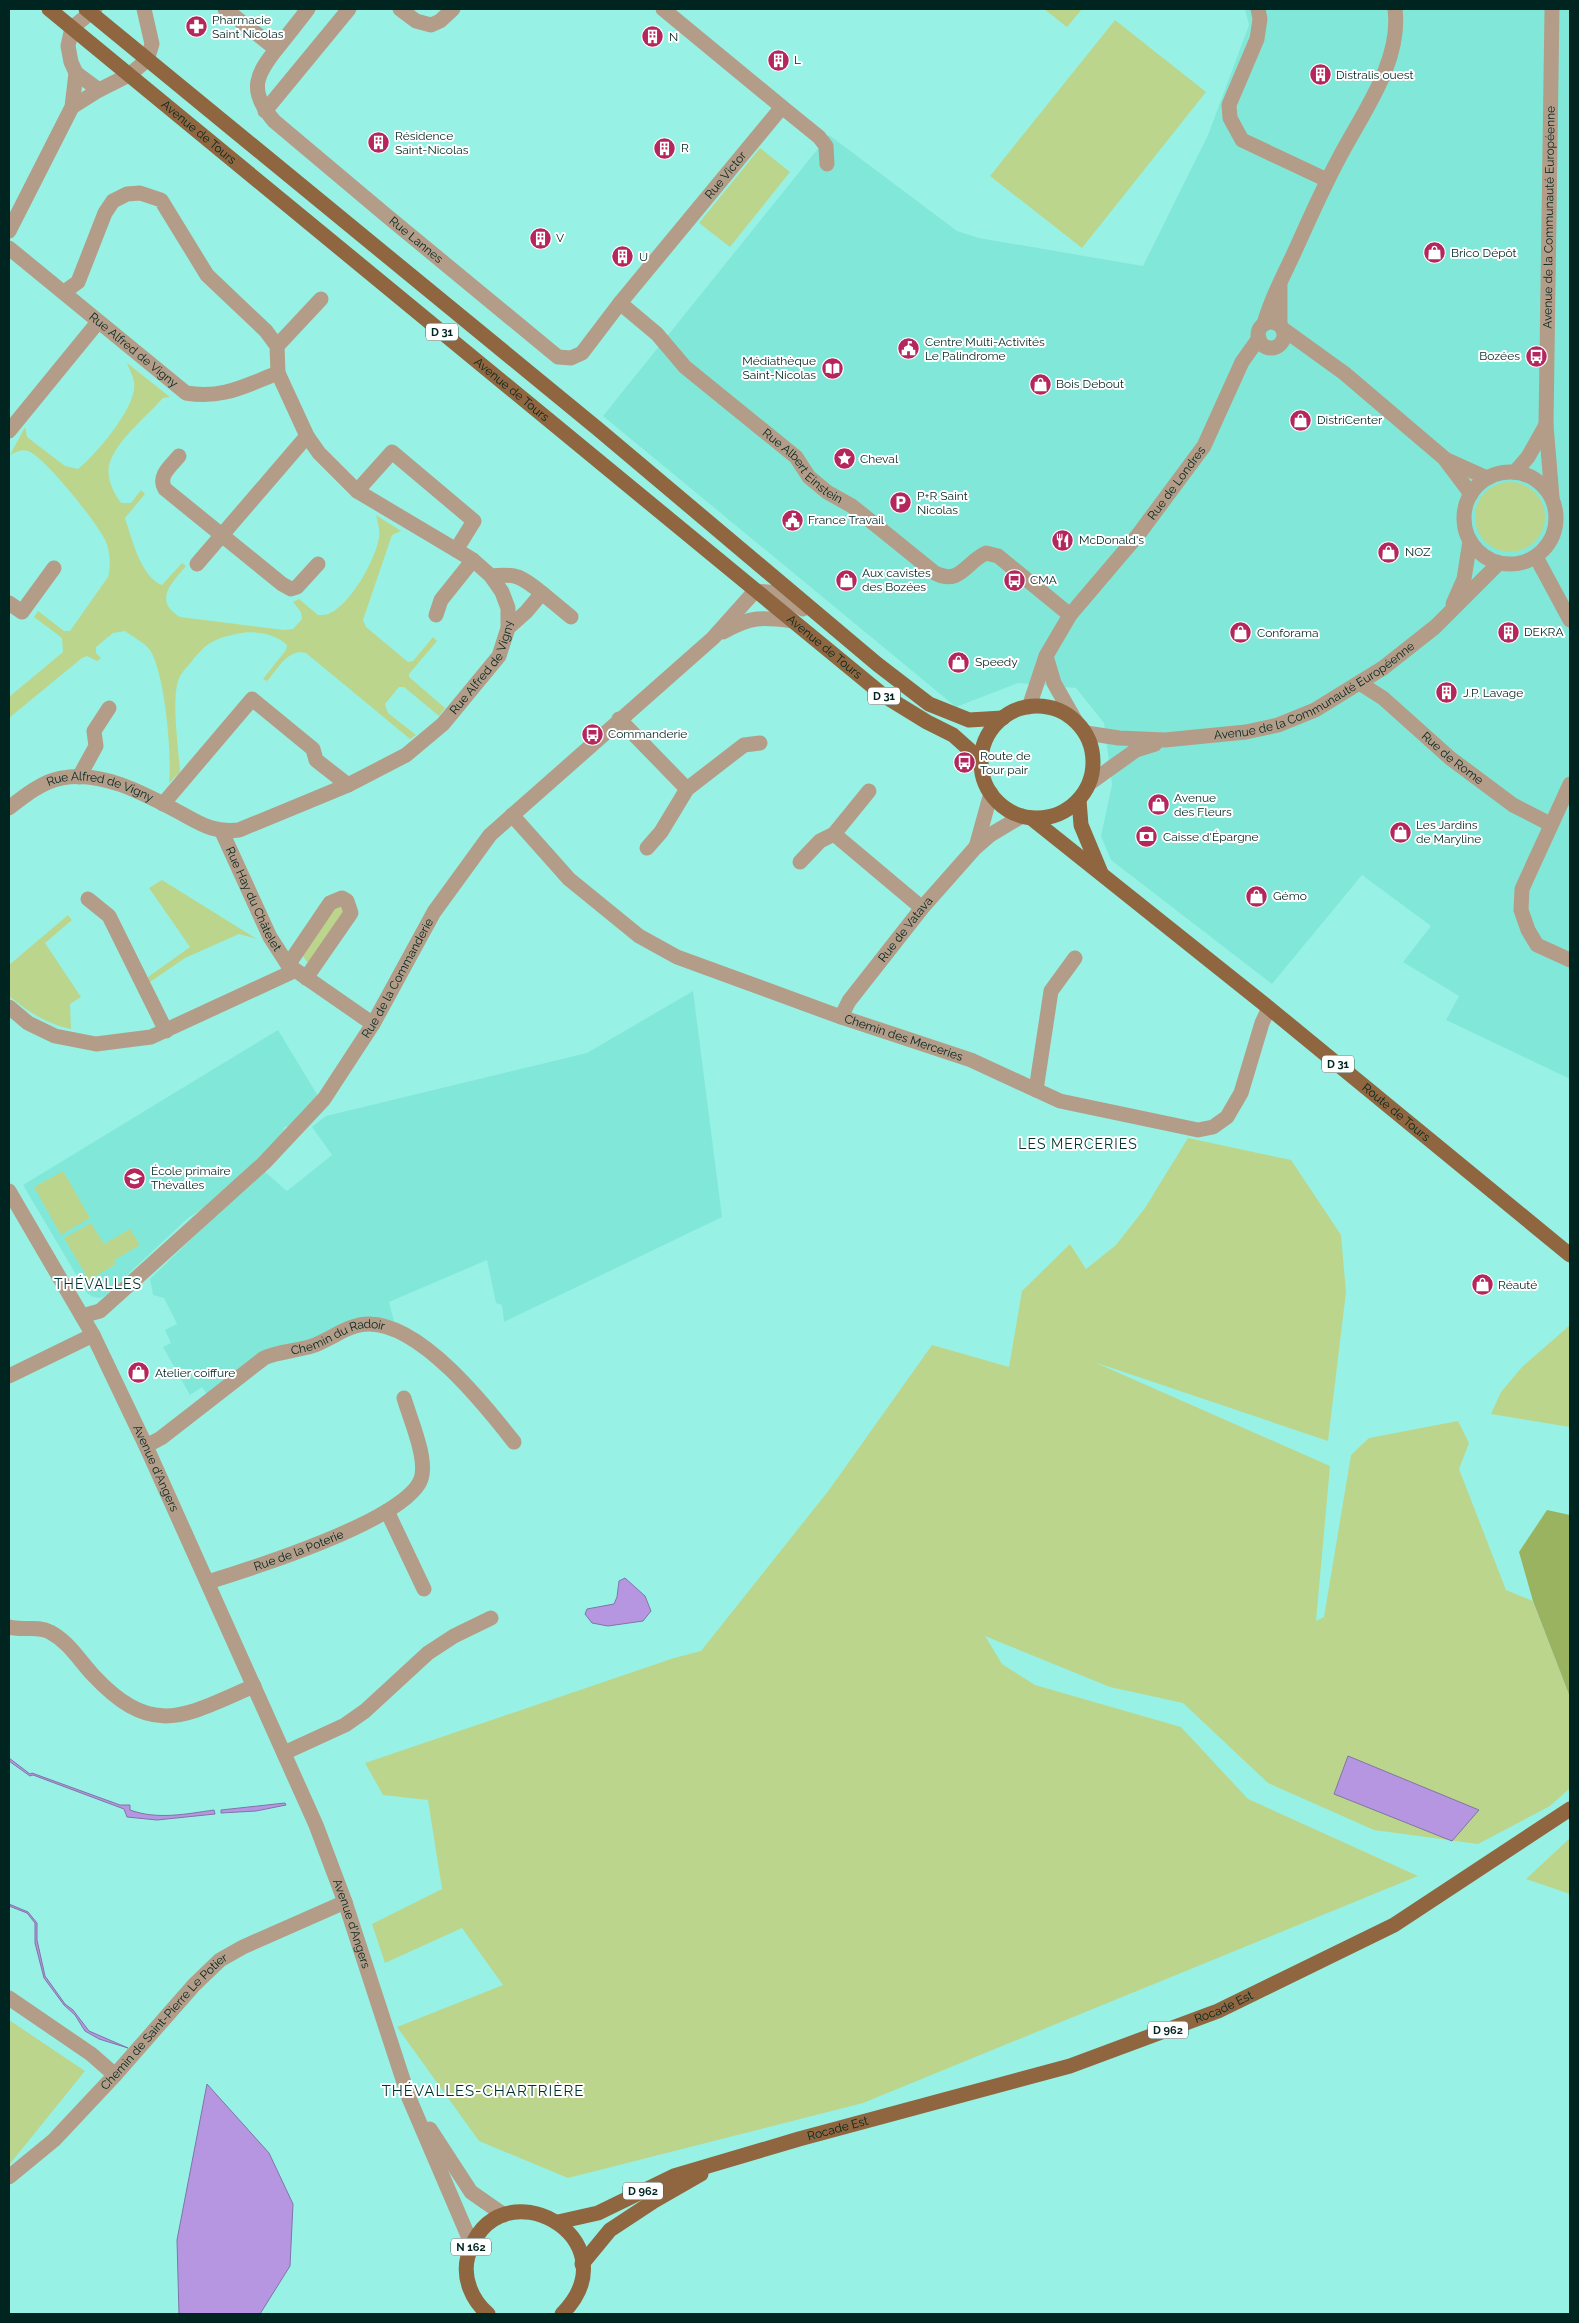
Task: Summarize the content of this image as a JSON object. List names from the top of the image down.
{
  "streets": {
    "main road": [
      "Avenue de Tours",
      "D 31",
      "Route de Tours",
      "Rocade Est",
      "D 962",
      "N 162"
    ],
    "street": [
      "Rue Victor",
      "Avenue de la Communauté Européenne",
      "Rue Lannes",
      "Rue Alfred de Vigny",
      "Rue Albert Einstein",
      "Rue de Londres",
      "Rue de Rome",
      "Rue Hay du Châtelet",
      "Rue de Vatava",
      "Rue de la Commanderie",
      "Chemin des Merceries",
      "Chemin du Radoir",
      "Avenue d'Angers",
      "Rue de la Poterie",
      "Chemin de Saint-Pierre Le Potier"
    ]
  },
  "crossings": [
    ["Avenue de Tours", "Avenue de la Communauté Européenne"],
    ["Avenue de Tours", "Rue de Londres"],
    ["Avenue de Tours", "Rue de Vatava"],
    ["Avenue de Tours", "Rue de la Commanderie"],
    ["Avenue de Tours", "Route de Tours"],
    ["Rue Victor", "Rue Lannes"],
    ["Rue Victor", "Rue Albert Einstein"],
    ["Avenue de la Communauté Européenne", "Rue de Londres"],
    ["Avenue de la Communauté Européenne", "Rue de Rome"],
    ["Avenue de la Communauté Européenne", "Rue de Vatava"],
    ["Avenue de la Communauté Européenne", "Route de Tours"],
    ["Rue Alfred de Vigny", "Rue Hay du Châtelet"],
    ["Rue Albert Einstein", "Rue de Londres"],
    ["Rue de Londres", "Rue de Vatava"],
    ["Rue de Londres", "Route de Tours"],
    ["Rue Hay du Châtelet", "Rue de la Commanderie"],
    ["Rue de Vatava", "Chemin des Merceries"],
    ["Rue de Vatava", "Route de Tours"],
    ["Rue de la Commanderie", "Chemin des Merceries"],
    ["Rue de la Commanderie", "Avenue d'Angers"],
    ["Chemin des Merceries", "Route de Tours"],
    ["Chemin du Radoir", "Avenue d'Angers"],
    ["Avenue d'Angers", "Rue de la Poterie"],
    ["Avenue d'Angers", "Chemin de Saint-Pierre Le Potier"],
    ["Avenue d'Angers", "N 162"],
    ["Rocade Est", "N 162"]
  ],
  "districts": ["LES MERCERIES", "THÉVALLES", "THÉVALLES-CHARTRIÈRE"],
  "places": {
    "pharmacy": ["Pharmacie Saint Nicolas"],
    "building": [
      "N",
      "L",
      "Distralis ouest",
      "Résidence Saint-Nicolas",
      "R",
      "V",
      "U",
      "DEKRA",
      "J.P. Lavage"
    ],
    "shop": [
      "Brico Dépôt",
      "Bois Debout",
      "DistriCenter",
      "NOZ",
      "Aux cavistes des Bozées",
      "Conforama",
      "Speedy",
      "Avenue des Fleurs",
      "Les Jardins de Maryline",
      "Gémo",
      "Réauté",
      "Atelier coiffure"
    ],
    "public building": ["Centre Multi-Activités Le Palindrome", "France Travail"],
    "bus stop": [
      "Bozées",
      "CMA",
      "Commanderie",
      "Route de Tour pair"
    ],
    "library": ["Médiathèque Saint-Nicolas"],
    "place": ["Cheval"],
    "parking": ["P+R Saint Nicolas"],
    "restaurant": ["McDonald's"],
    "bank": ["Caisse d'Épargne"],
    "school or university": ["École primaire Thévalles"]
  }
}
